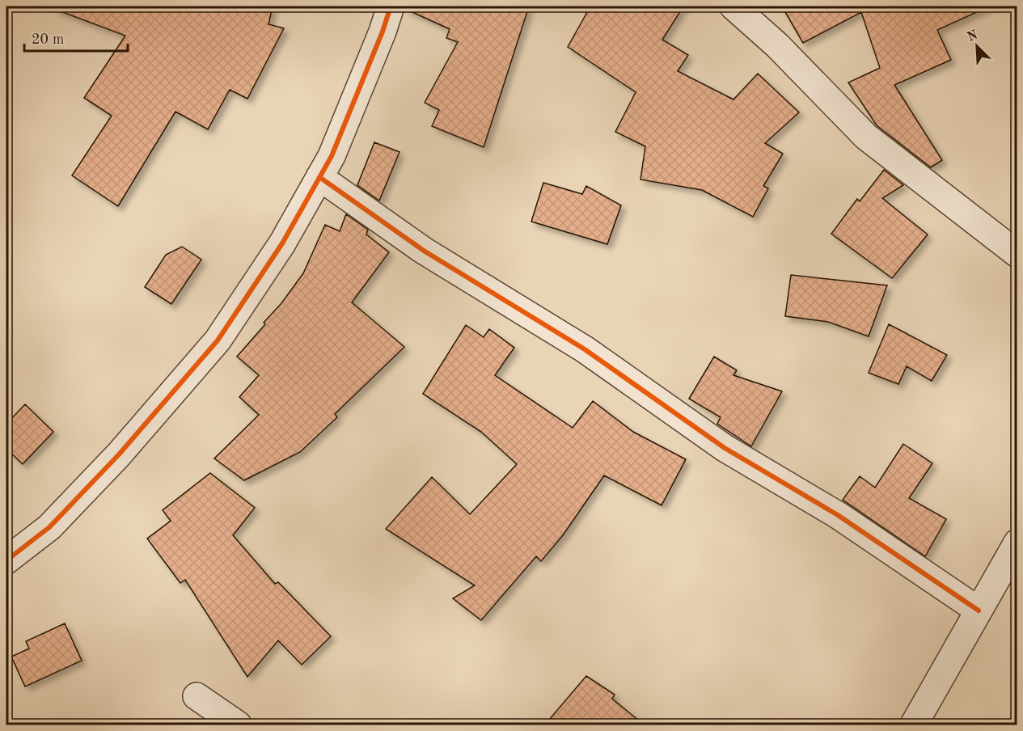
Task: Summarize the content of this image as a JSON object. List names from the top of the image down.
{
  "scale_bar": "20 m",
  "north": "top left"
}
